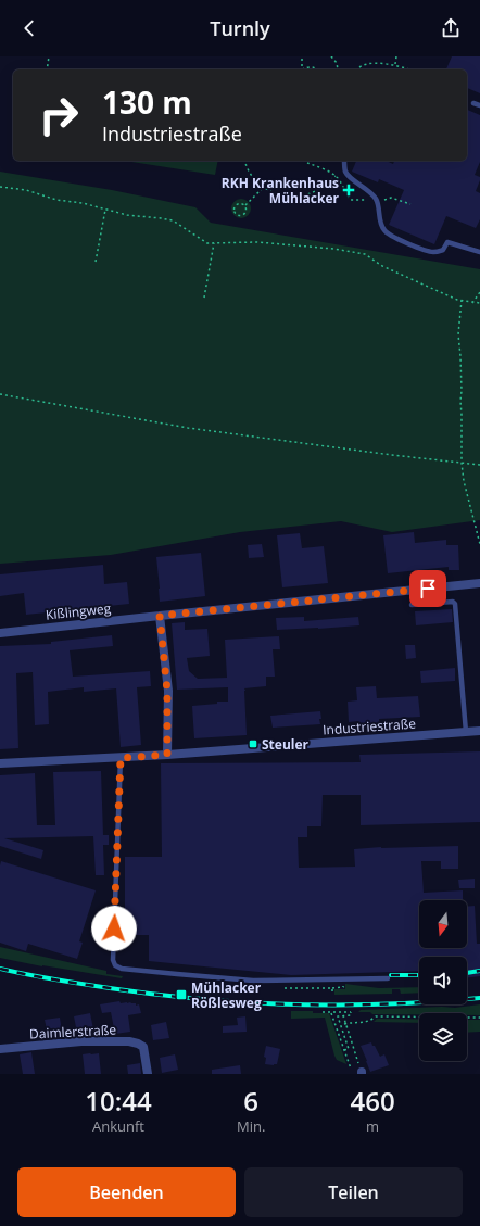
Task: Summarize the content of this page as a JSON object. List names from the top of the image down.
{
  "streets": {
    "street": ["Kißlingweg", "Industriestraße", "Daimlerstraße"]
  },
  "places": {
    "health": ["RKH Krankenhaus Mühlacker"],
    "transit": ["Steuler", "Mühlacker Rößlesweg"]
  },
  "north": "bottom",
  "page": {
    "header": "Turnly",
    "turn": ["130 m", "Industriestraße"],
    "eta": [
      "10:44",
      "Ankunft",
      "6",
      "Min.",
      "460",
      "m"
    ],
    "buttons": ["Beenden", "Teilen"]
  }
}
